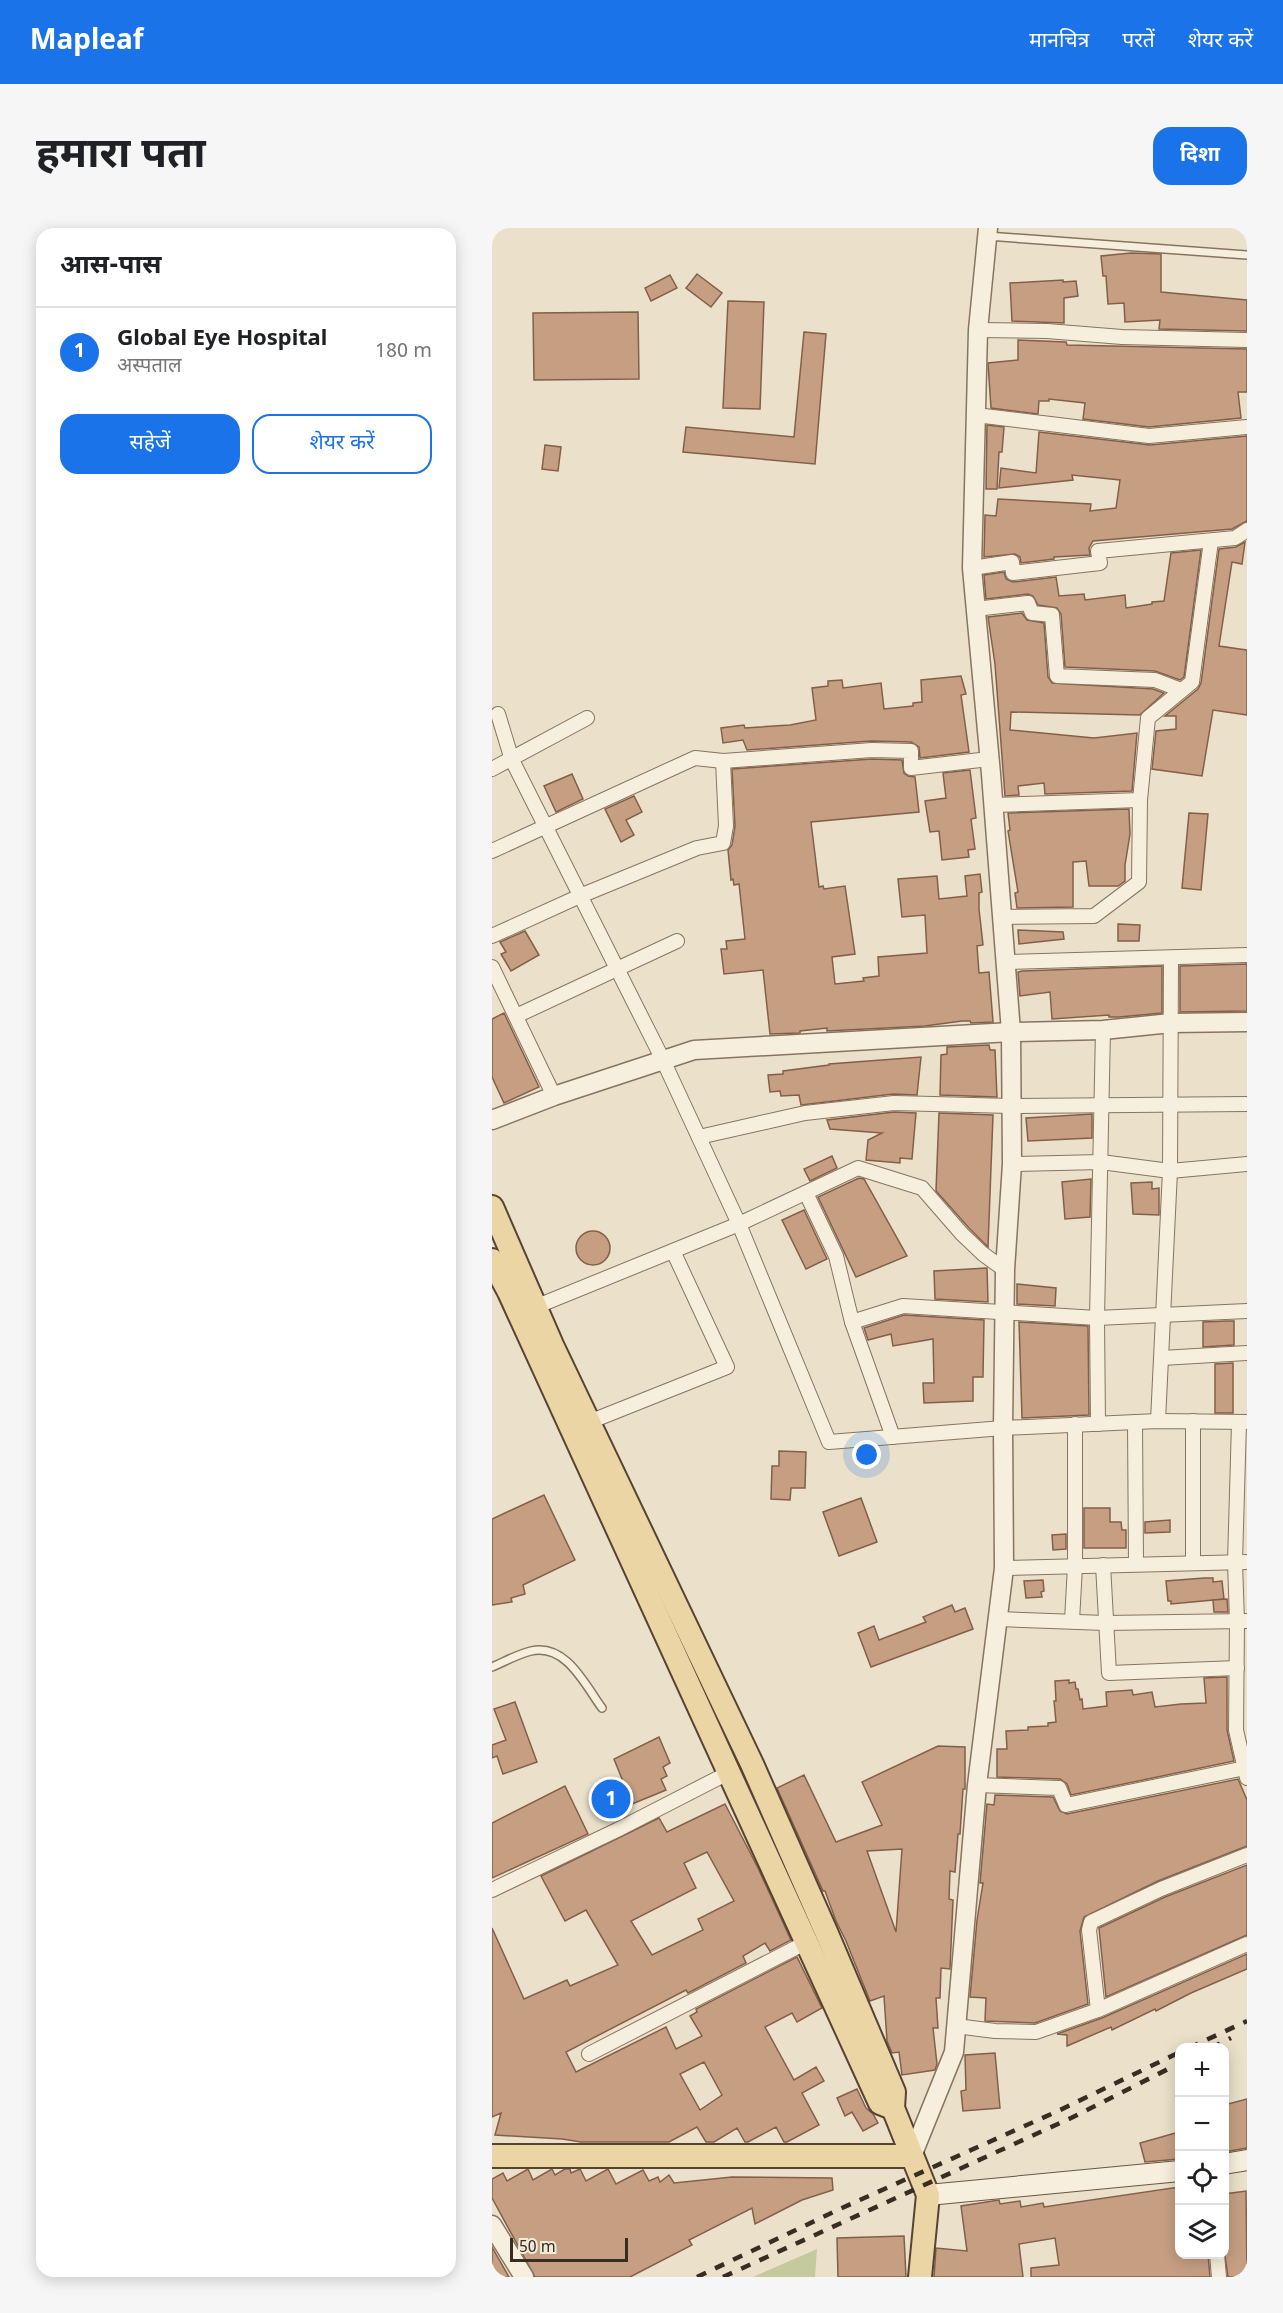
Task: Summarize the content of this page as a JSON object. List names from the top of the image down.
{
  "scale_bar": "50 m",
  "page": {
    "header": "Mapleaf",
    "nav": ["मानचित्र", "परतें", "शेयर करें"],
    "buttons": [
      "दिशा",
      ["सहेजें", "शेयर करें"]
    ],
    "title": "हमारा पता",
    "heading": "आस-पास",
    "list": [
      {
        "mark": "1",
        "name": "Global Eye Hospital",
        "note": "अस्पताल",
        "value": "180 m"
      }
    ],
    "pins": "1",
    "map_buttons": ["+", "−"],
    "scale": "50 m"
  }
}
